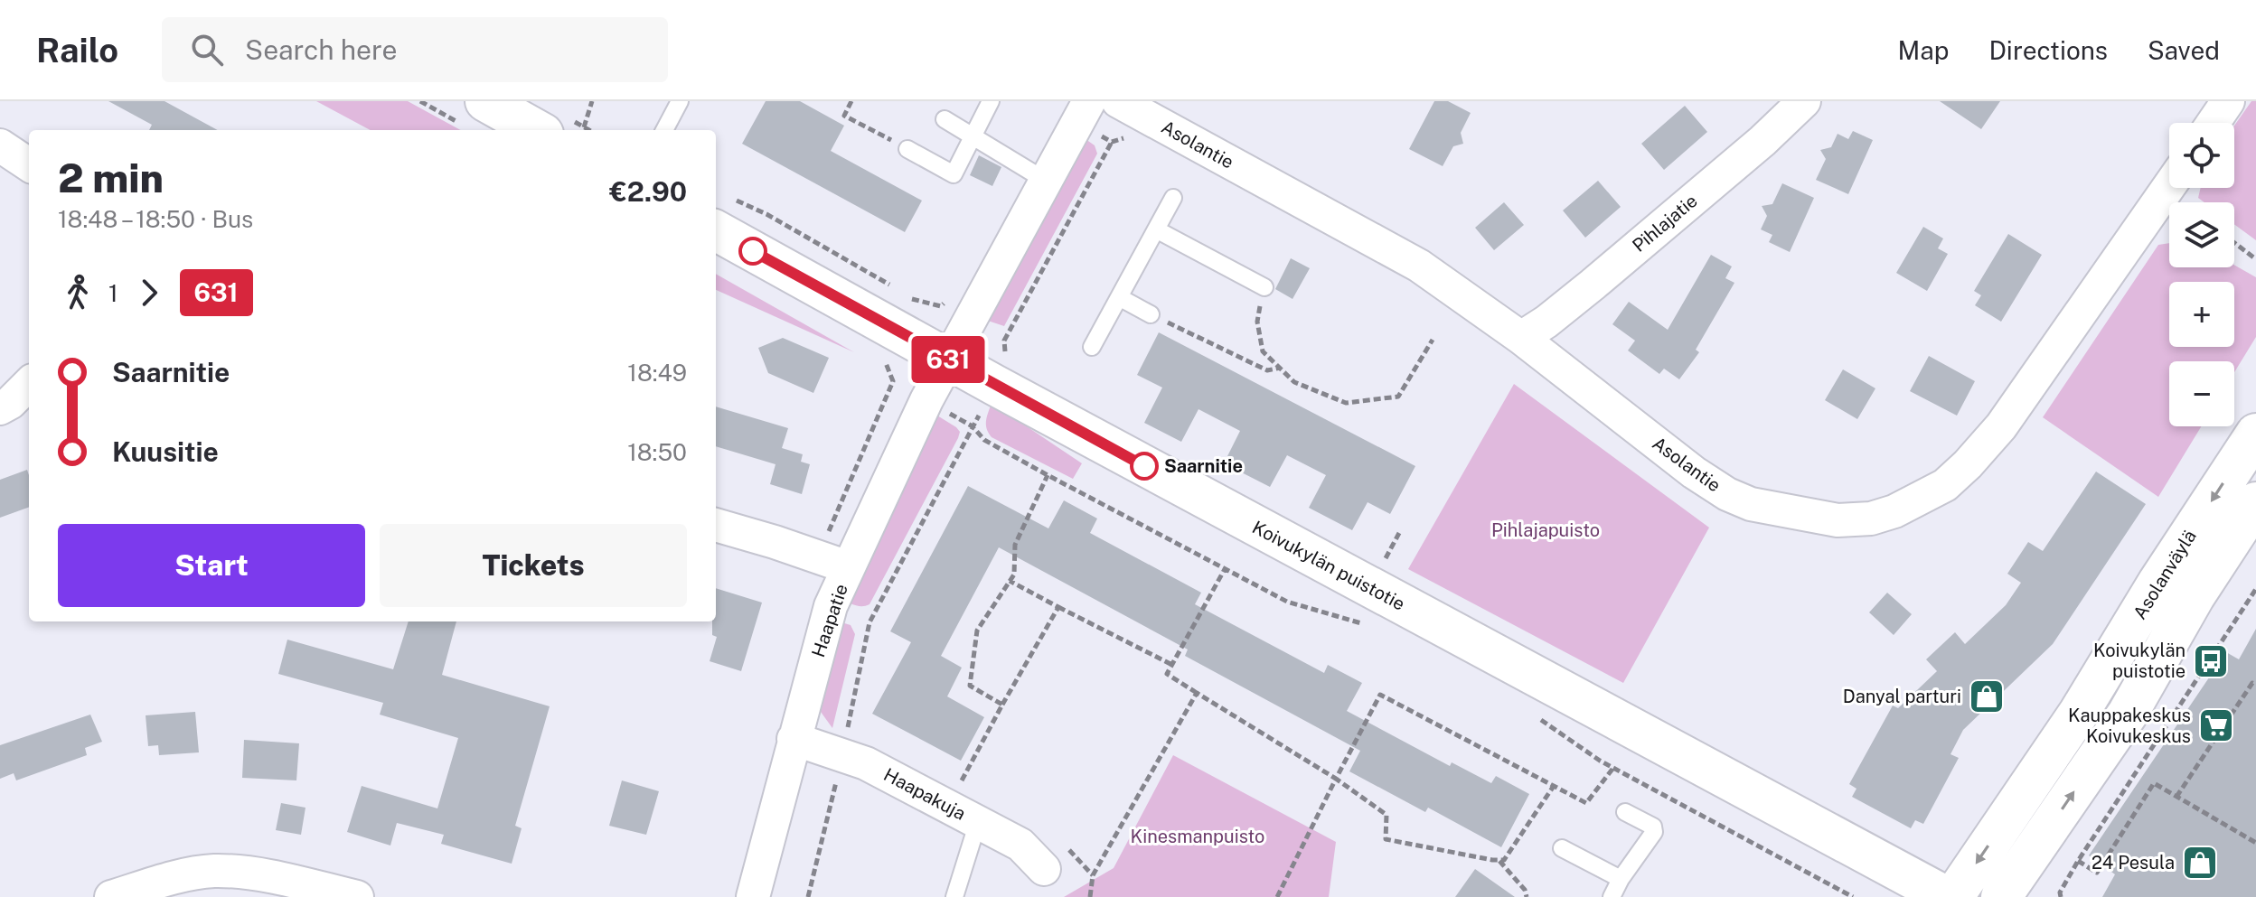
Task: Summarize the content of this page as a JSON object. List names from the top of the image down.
{
  "streets": {
    "street": [
      "Asolantie",
      "Pihlajatie",
      "Koivukylän puistotie",
      "Asolanväylä",
      "Haapatie",
      "Haapakuja"
    ]
  },
  "crossings": [
    ["Asolantie", "Pihlajatie"],
    ["Koivukylän puistotie", "Haapatie"],
    ["Haapatie", "Haapakuja"]
  ],
  "parks": ["Pihlajapuisto", "Kinesmanpuisto"],
  "places": {
    "other": ["Saarnitie"],
    "bus stop": ["Koivukylän puistotie"],
    "shop": ["Danyal parturi", "24 Pesula"],
    "supermarket": ["Kauppakeskus Koivukeskus"]
  },
  "lines": ["bus line 631"],
  "page": {
    "header": "Railo",
    "search": "Search here",
    "nav": ["Map", "Directions", "Saved"],
    "on_map": "631",
    "map_buttons": ["+", "−"],
    "heading": ["2 min", "18:48 – 18:50 · Bus", "€2.90"],
    "legs": ["1", "631"],
    "list": [
      {
        "name": "Saarnitie",
        "value": "18:49"
      },
      {
        "name": "Kuusitie",
        "value": "18:50"
      }
    ],
    "buttons": ["Start", "Tickets"]
  }
}
